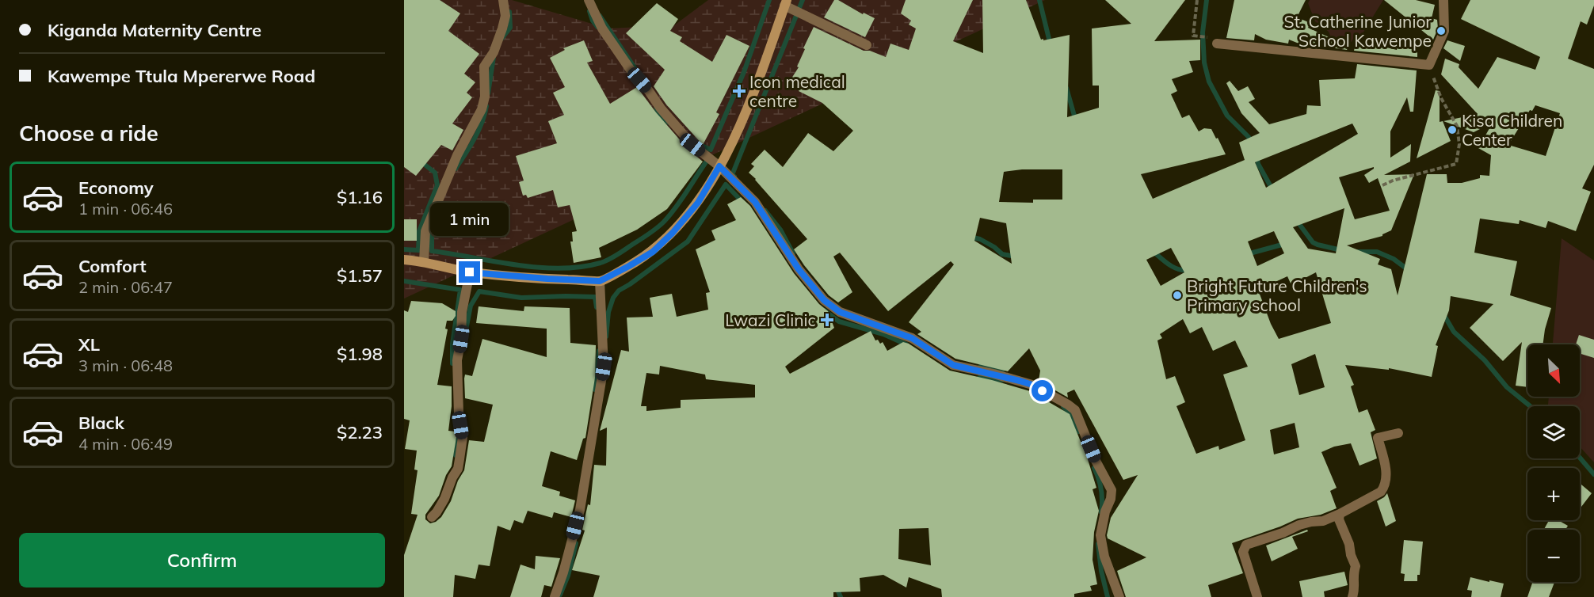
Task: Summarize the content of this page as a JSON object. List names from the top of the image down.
{
  "places": {
    "other": ["St. Catherine Junior School Kawempe", "Kisa Children Center", "Bright Future Children's Primary school"],
    "health": ["Icon medical centre", "Lwazi Clinic"]
  },
  "north": "bottom right",
  "page": {
    "banner": ["Kiganda Maternity Centre", "Kawempe Ttula Mpererwe Road"],
    "heading": "Choose a ride",
    "list": [
      {
        "name": "Economy",
        "note": "1 min · 06:46",
        "value": "$1.16"
      },
      {
        "name": "Comfort",
        "note": "2 min · 06:47",
        "value": "$1.57"
      },
      {
        "name": "XL",
        "note": "3 min · 06:48",
        "value": "$1.98"
      },
      {
        "name": "Black",
        "note": "4 min · 06:49",
        "value": "$2.23"
      }
    ],
    "bubble": "1 min",
    "map_buttons": ["+", "−"],
    "buttons": "Confirm"
  }
}
